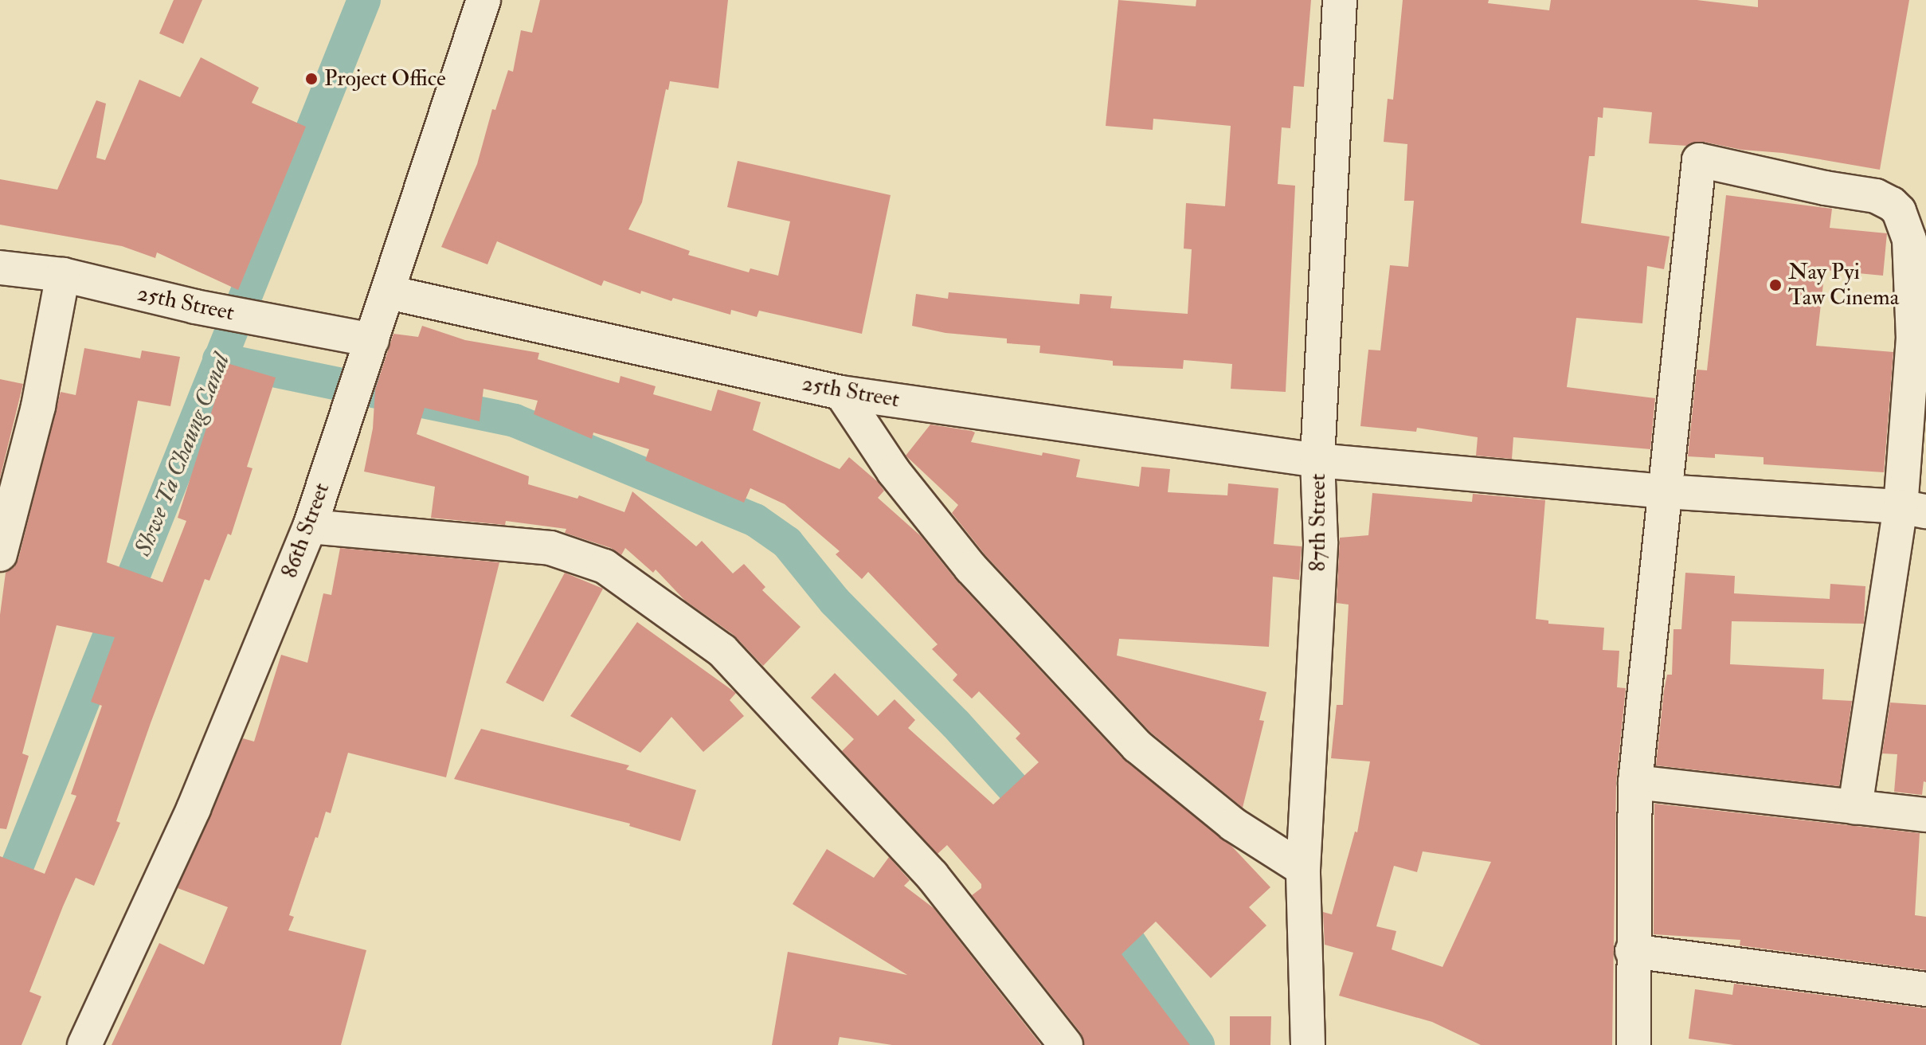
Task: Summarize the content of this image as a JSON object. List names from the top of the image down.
{
  "streets": {
    "street": ["25th Street", "87th Street", "86th Street"]
  },
  "crossings": [
    ["25th Street", "87th Street"],
    ["25th Street", "86th Street"]
  ],
  "water": ["Shwe Ta Chaung Canal"],
  "places": ["Project Office", "Nay Pyi Taw Cinema"]
}
